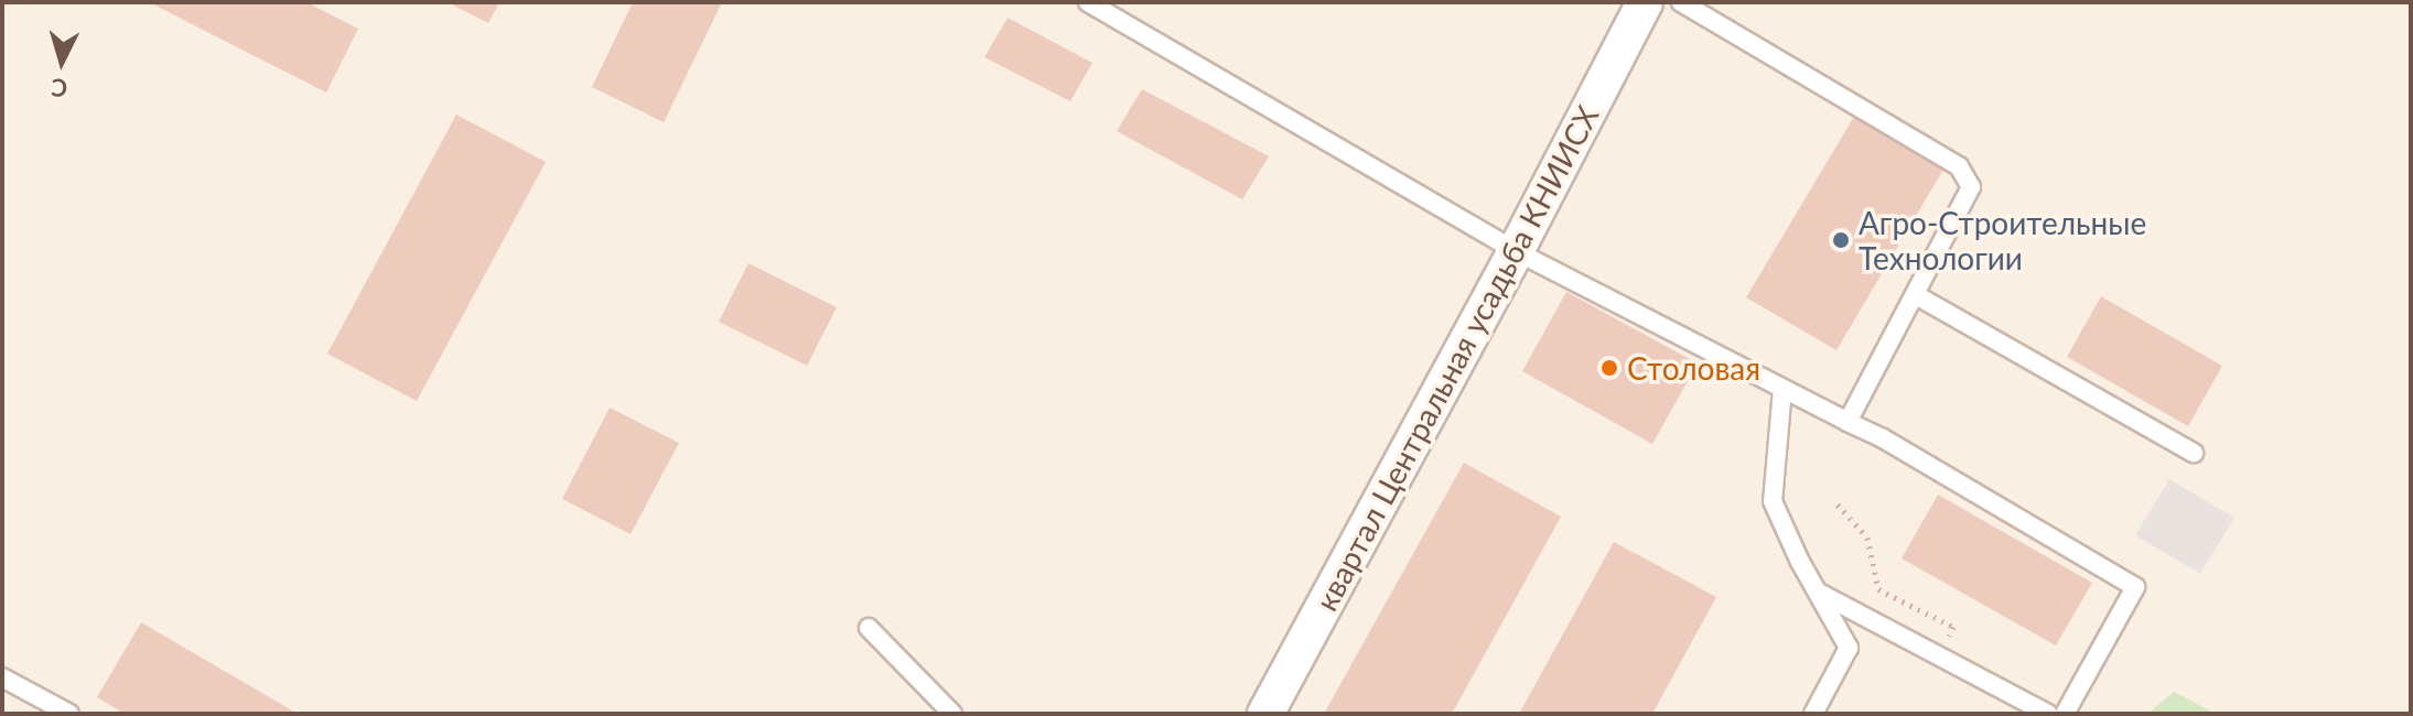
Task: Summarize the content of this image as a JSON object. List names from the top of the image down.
{
  "streets": {
    "street": ["квартал Центральная усадьба КНИИСХ"]
  },
  "places": ["Агро-Строительные Технологии", "Столовая"],
  "north": "bottom"
}
